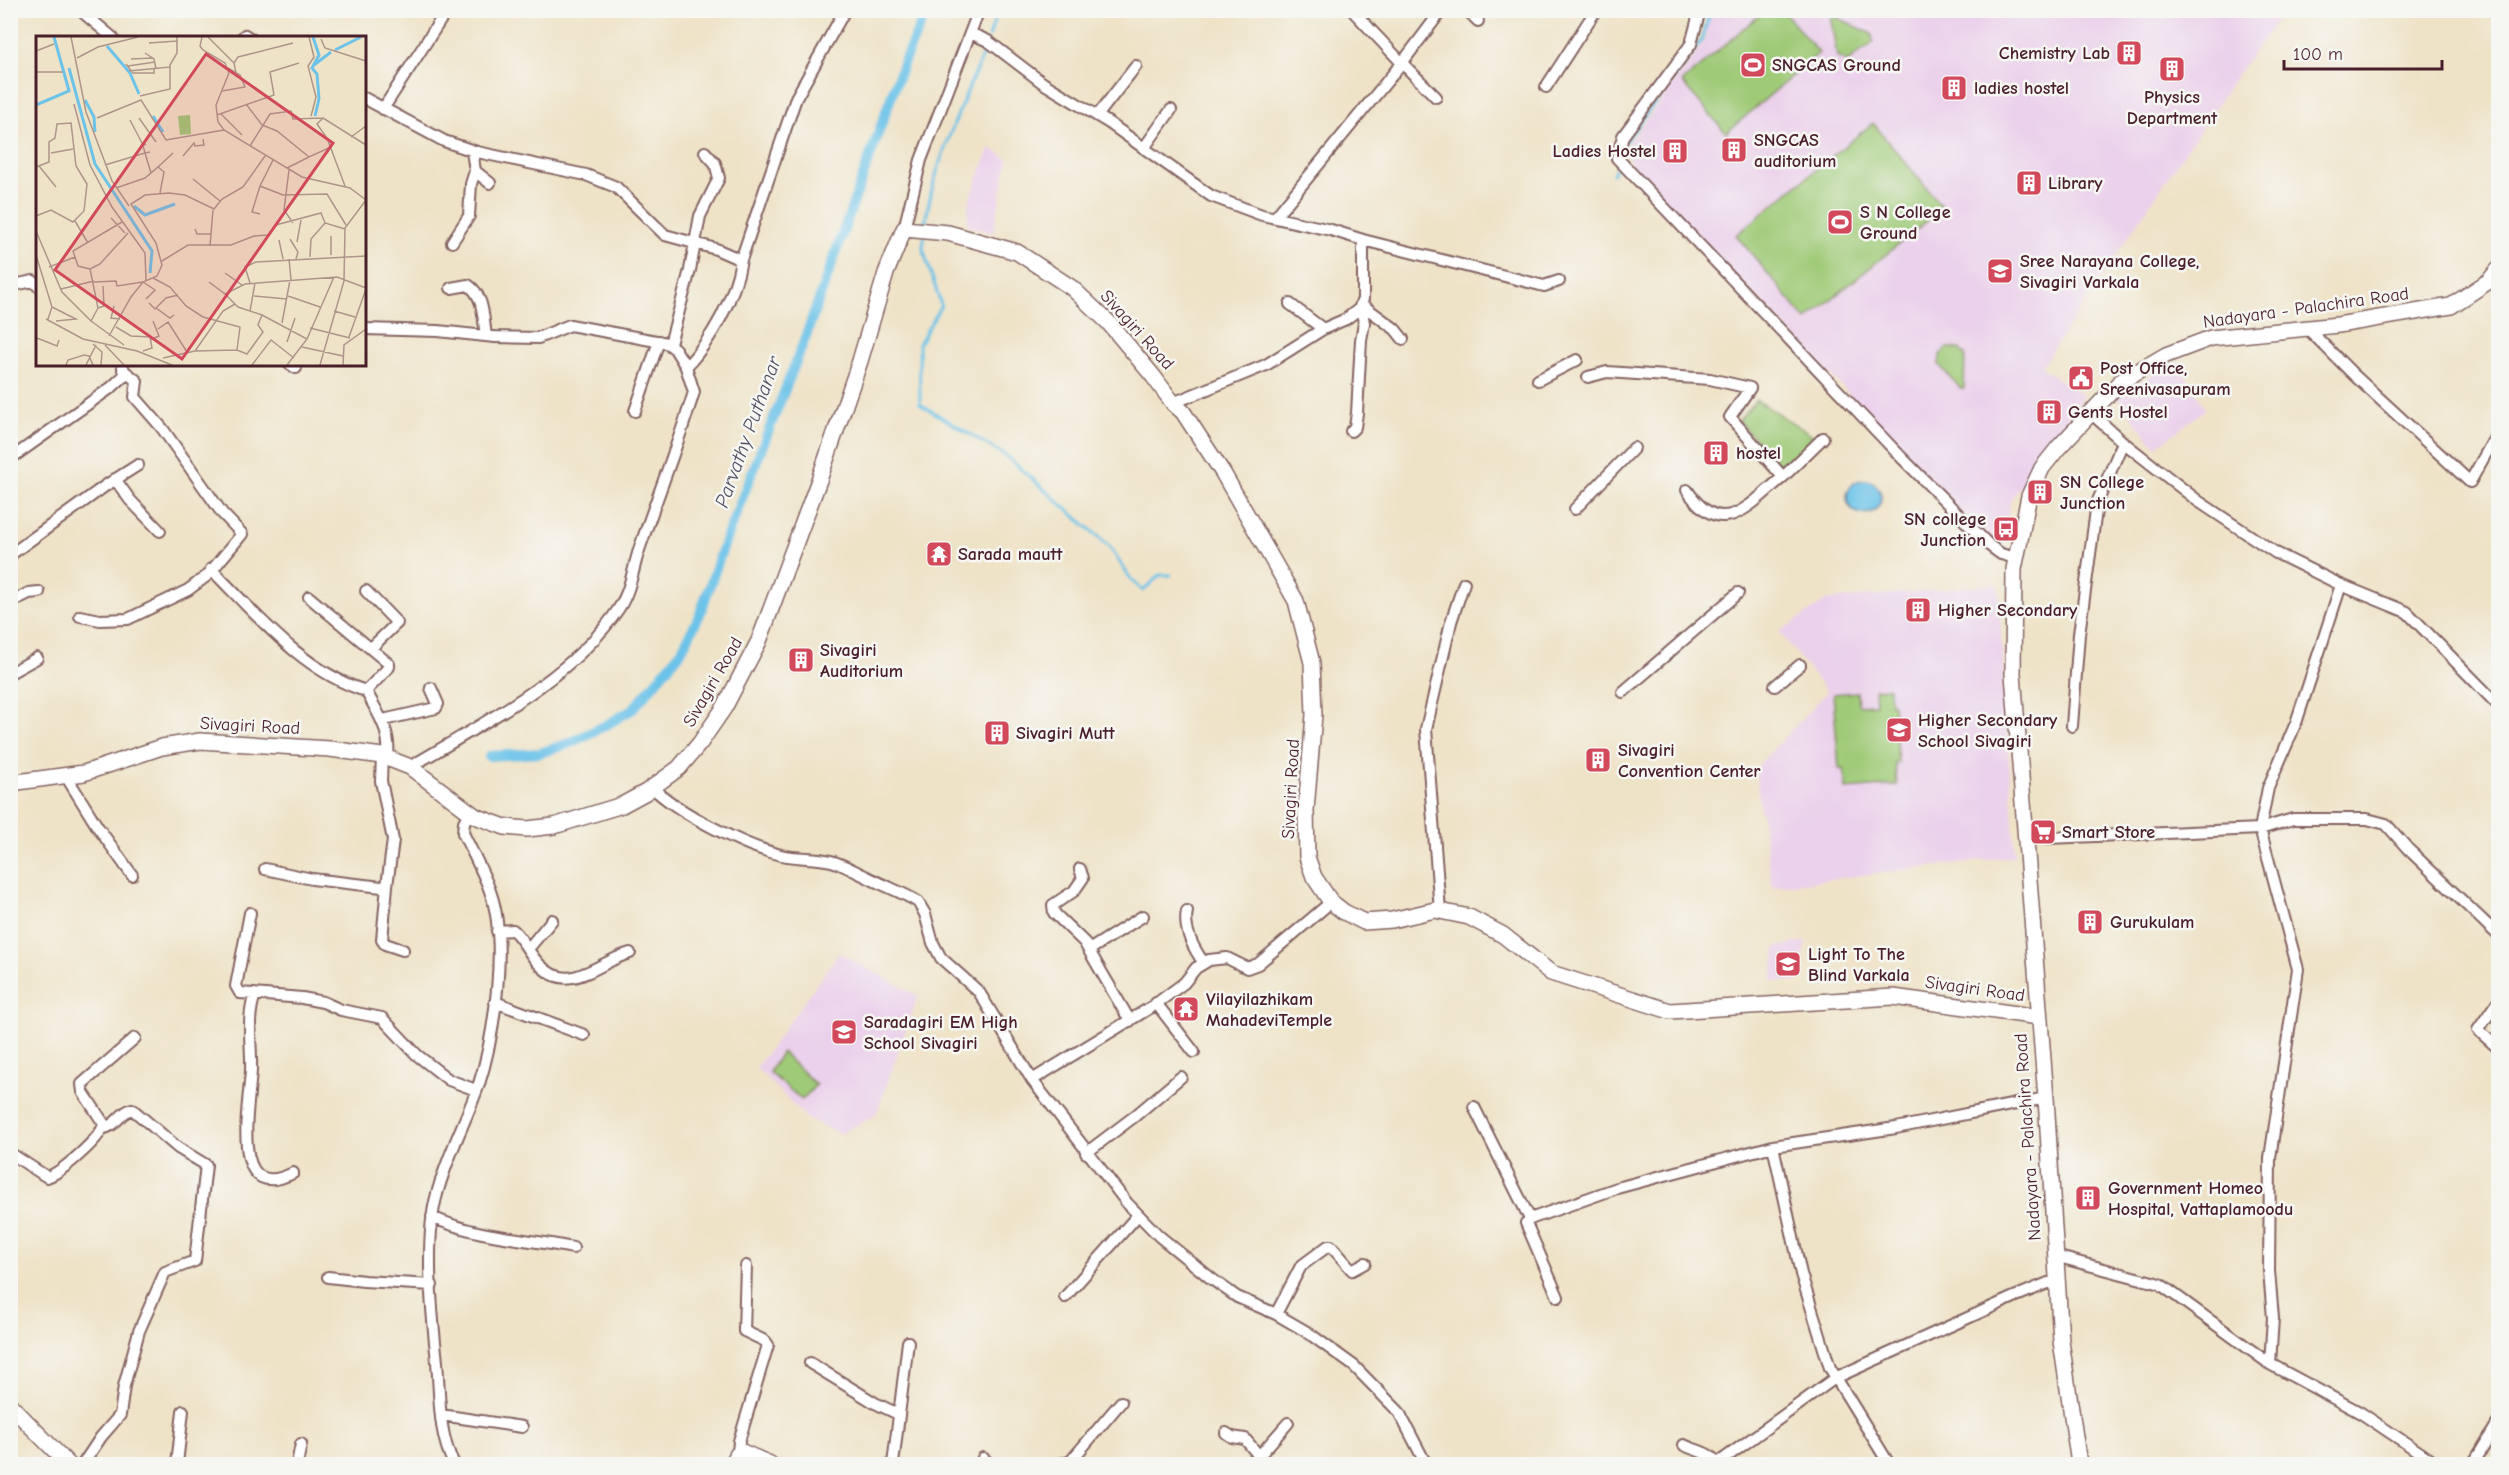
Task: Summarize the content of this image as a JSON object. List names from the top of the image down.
{
  "streets": {
    "main road": ["Nadayara - Palachira Road", "Sivagiri Road"]
  },
  "crossings": [
    ["Nadayara - Palachira Road", "Sivagiri Road"]
  ],
  "water": ["Parvathy Puthanar"],
  "places": {
    "building": [
      "Chemistry Lab",
      "Physics Department",
      "ladies hostel",
      "SNGCAS auditorium",
      "Ladies Hostel",
      "Library",
      "Gents Hostel",
      "hostel",
      "SN College Junction",
      "Higher Secondary",
      "Sivagiri Auditorium",
      "Sivagiri Mutt",
      "Sivagiri Convention Center",
      "Gurukulam",
      "Government Homeo Hospital, Vattaplamoodu"
    ],
    "sports": ["SNGCAS Ground", "S N College Ground"],
    "school or university": [
      "Sree Narayana College, Sivagiri Varkala",
      "Higher Secondary School Sivagiri",
      "Light To The Blind Varkala",
      "Saradagiri EM High School Sivagiri"
    ],
    "public building": ["Post Office, Sreenivasapuram"],
    "bus stop": ["SN college Junction"],
    "temple": ["Sarada mautt", "Vilayilazhikam MahadeviTemple"],
    "supermarket": ["Smart Store"]
  },
  "scale_bar": "100 m"
}
